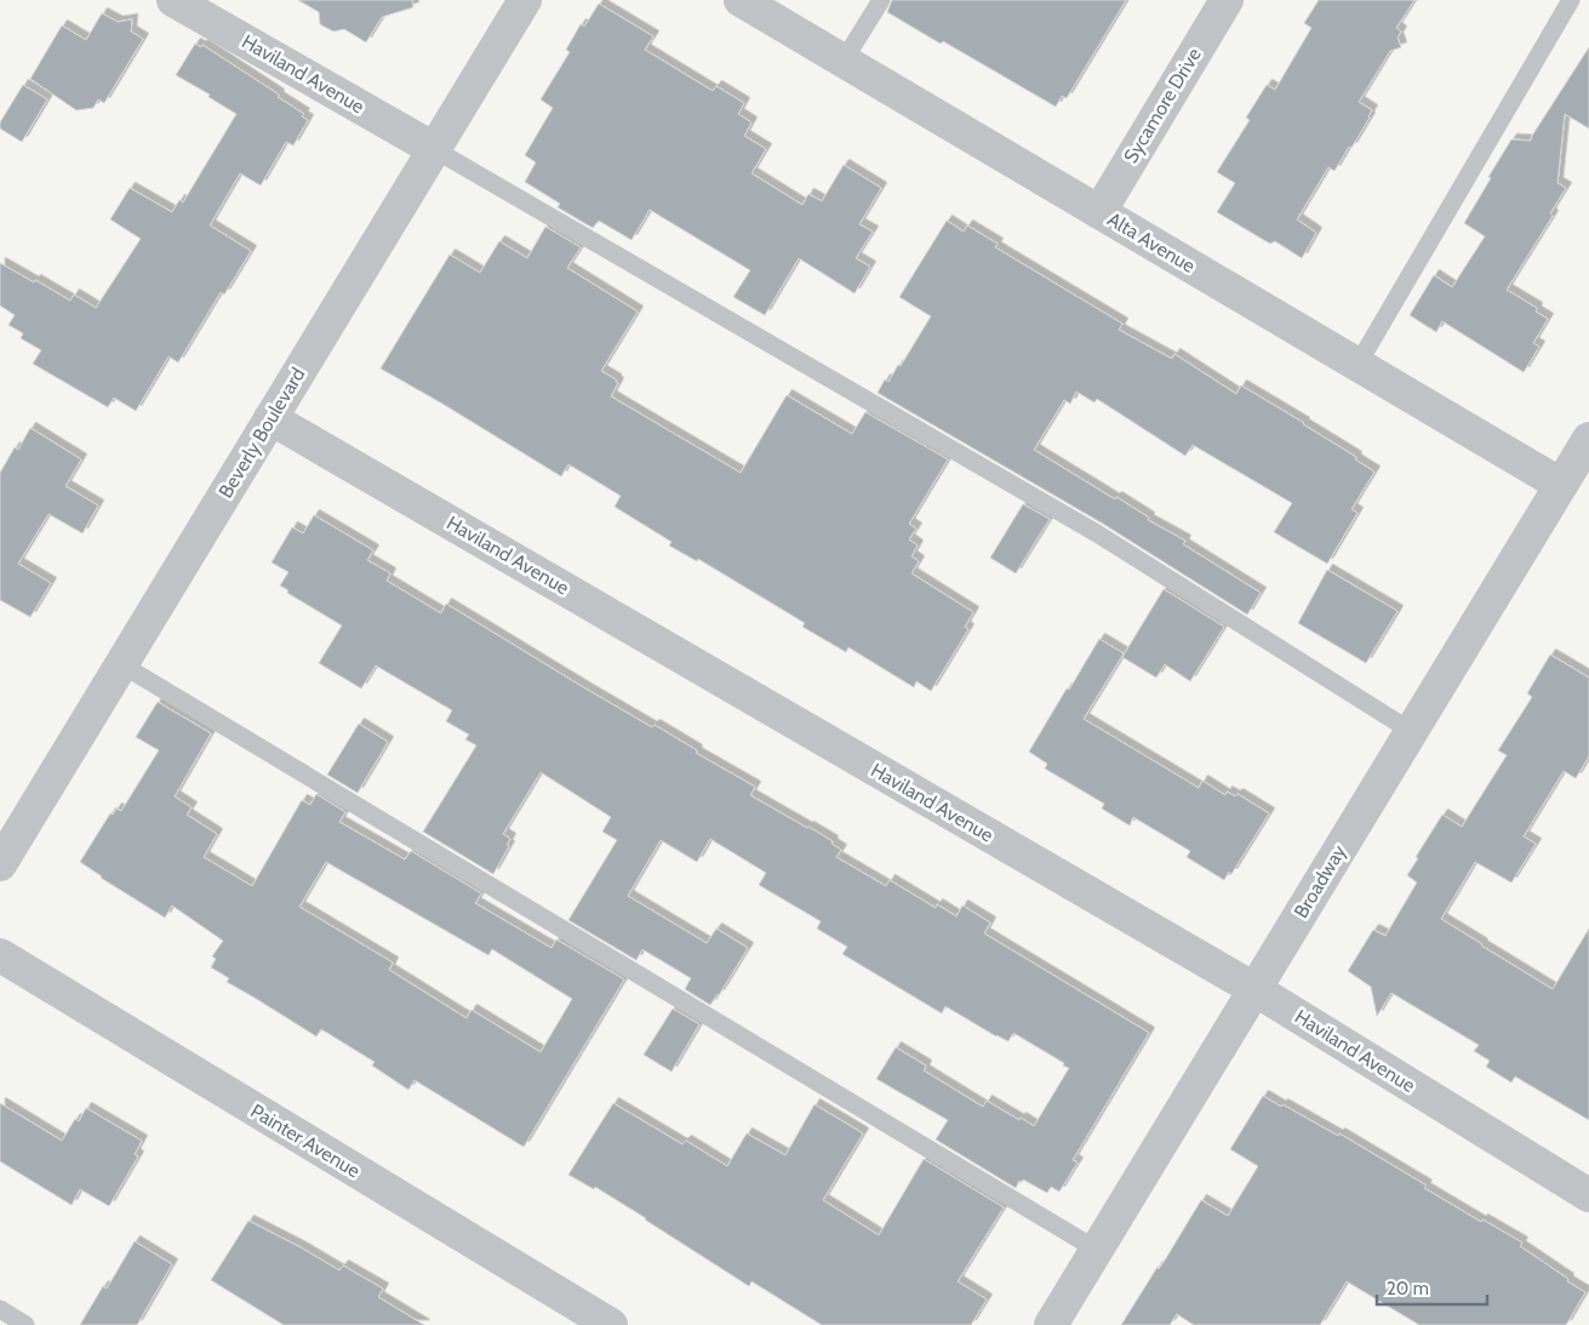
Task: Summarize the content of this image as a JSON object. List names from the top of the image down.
{
  "streets": {
    "street": [
      "Haviland Avenue",
      "Sycamore Drive",
      "Alta Avenue",
      "Beverly Boulevard",
      "Broadway",
      "Painter Avenue"
    ]
  },
  "crossings": [
    ["Haviland Avenue", "Beverly Boulevard"],
    ["Haviland Avenue", "Broadway"],
    ["Sycamore Drive", "Alta Avenue"],
    ["Alta Avenue", "Broadway"]
  ],
  "scale_bar": "20 m"
}
